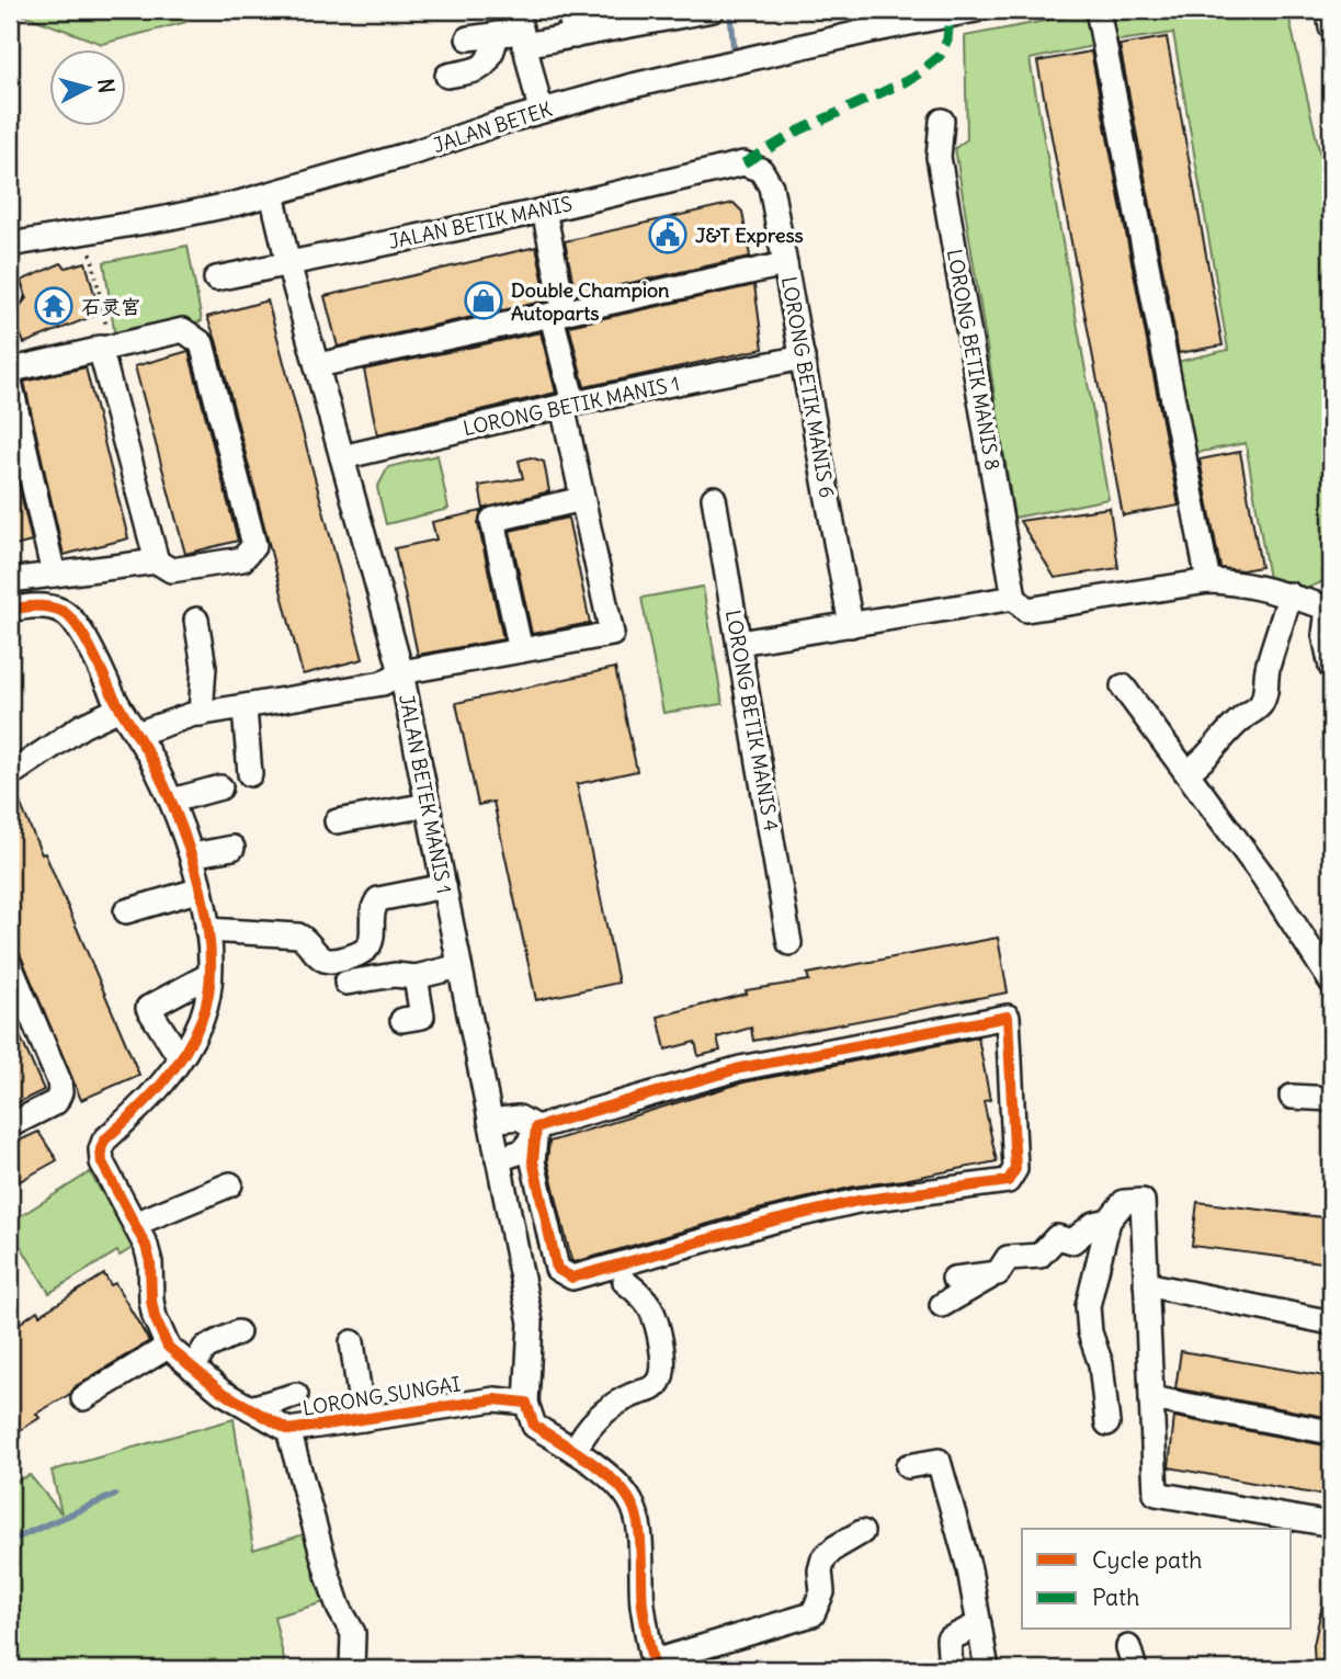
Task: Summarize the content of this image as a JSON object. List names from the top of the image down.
{
  "streets": {
    "street": [
      "JALAN BETEK",
      "JALAN BETIK MANIS",
      "LORONG BETIK MANIS 8",
      "LORONG BETIK MANIS 6",
      "LORONG BETIK MANIS 1",
      "LORONG BETIK MANIS 4",
      "JALAN BETEK MANIS 1",
      "LORONG SUNGAI"
    ]
  },
  "crossings": [
    ["JALAN BETEK", "JALAN BETEK MANIS 1"],
    ["JALAN BETIK MANIS", "LORONG BETIK MANIS 6"],
    ["JALAN BETIK MANIS", "JALAN BETEK MANIS 1"],
    ["LORONG BETIK MANIS 6", "LORONG BETIK MANIS 1"],
    ["LORONG BETIK MANIS 1", "JALAN BETEK MANIS 1"],
    ["JALAN BETEK MANIS 1", "LORONG SUNGAI"]
  ],
  "places": {
    "public building": ["J&T Express"],
    "shop": ["Double Champion Autoparts"],
    "temple": ["石灵宫"]
  },
  "legend": ["Cycle path", "Path"],
  "north": "right"
}
